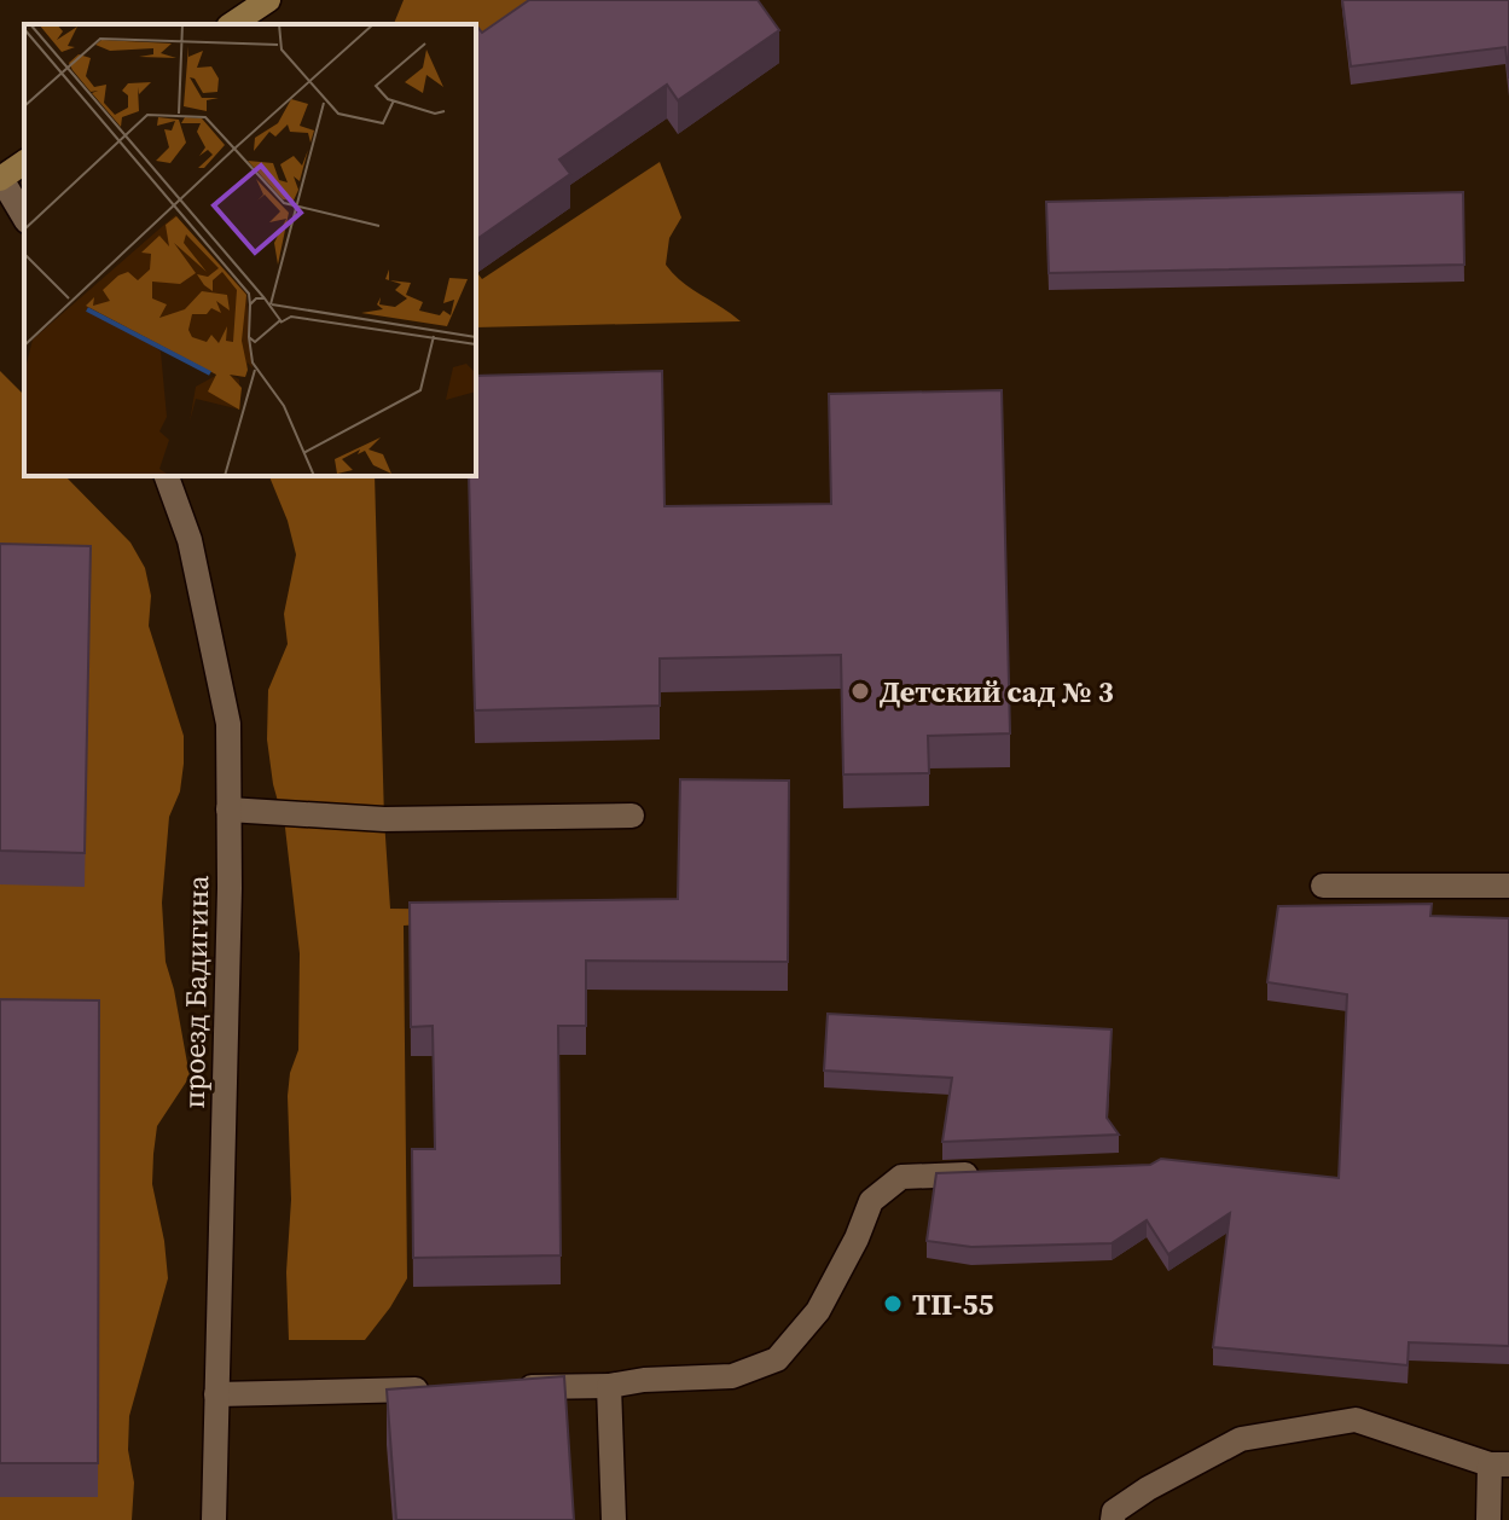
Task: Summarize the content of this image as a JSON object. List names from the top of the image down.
{
  "streets": {
    "street": ["проезд Бадигина"]
  },
  "places": ["Детский сад № 3", "ТП-55"]
}
